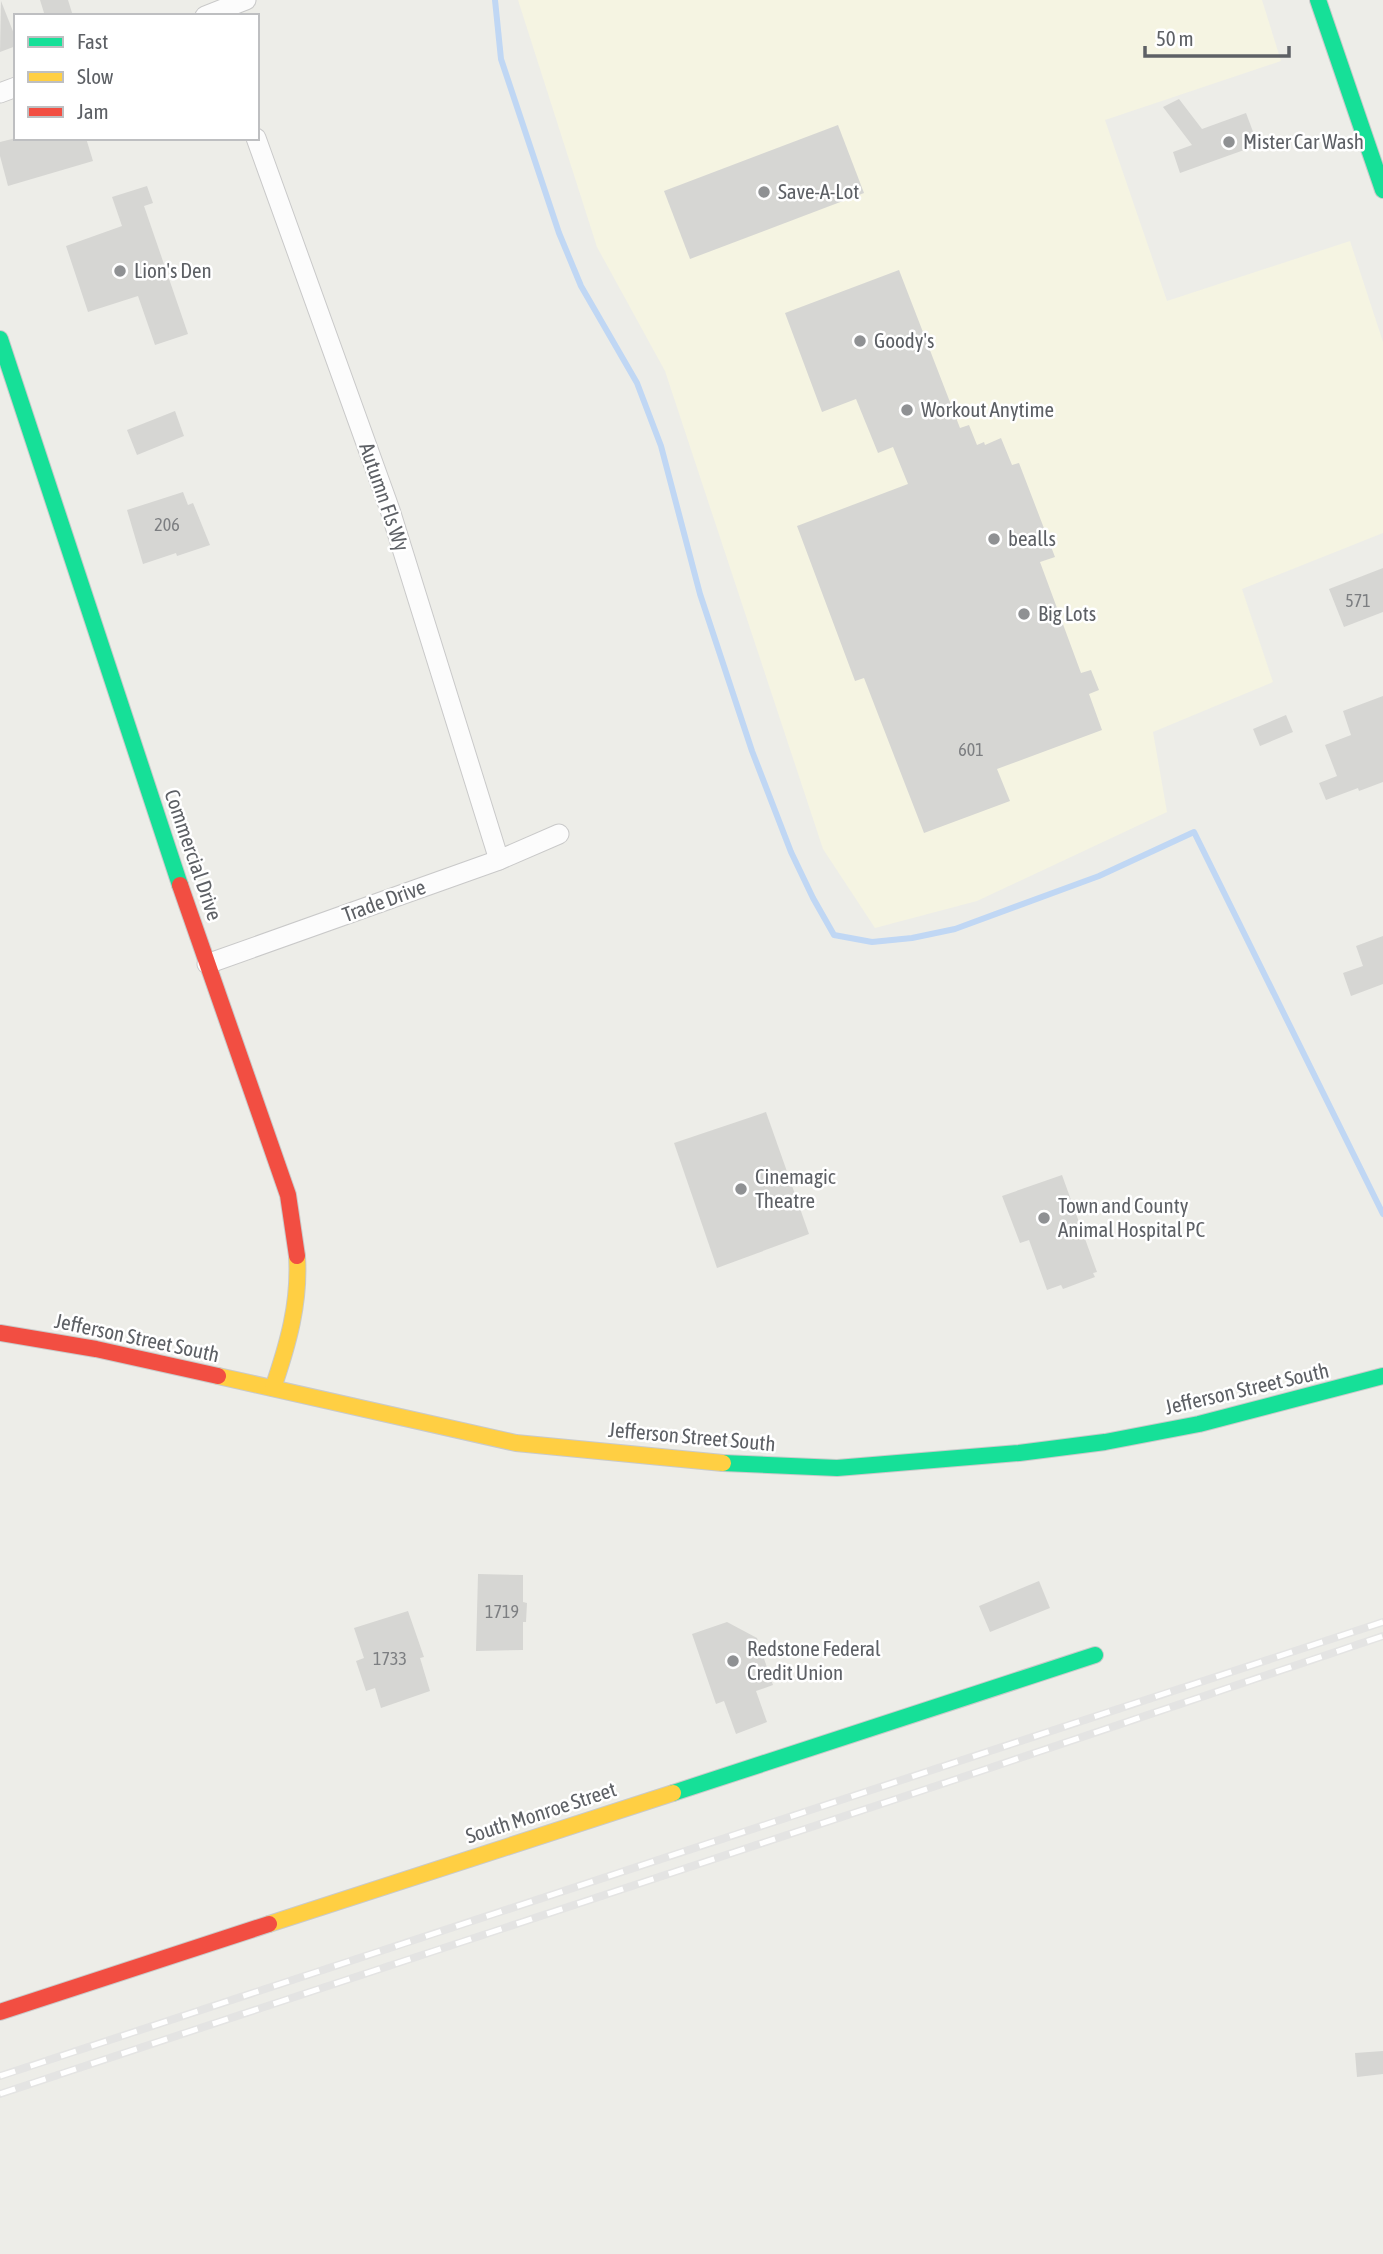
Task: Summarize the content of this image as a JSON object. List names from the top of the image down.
{
  "streets": {
    "main road": ["Commercial Drive", "Jefferson Street South", "South Monroe Street"],
    "street": ["Autumn Fls Wy", "Trade Drive"]
  },
  "crossings": [
    ["Autumn Fls Wy", "Trade Drive"],
    ["Commercial Drive", "Trade Drive"],
    ["Commercial Drive", "Jefferson Street South"]
  ],
  "places": [
    "Mister Car Wash",
    "Save-A-Lot",
    "Lion's Den",
    "Goody's",
    "Workout Anytime",
    "bealls",
    "Big Lots",
    "Cinemagic Theatre",
    "Town and County Animal Hospital PC",
    "Redstone Federal Credit Union"
  ],
  "house_numbers": [
    "206",
    "571",
    "601",
    "1719",
    "1733"
  ],
  "legend": ["Fast", "Slow", "Jam"],
  "scale_bar": "50 m"
}
